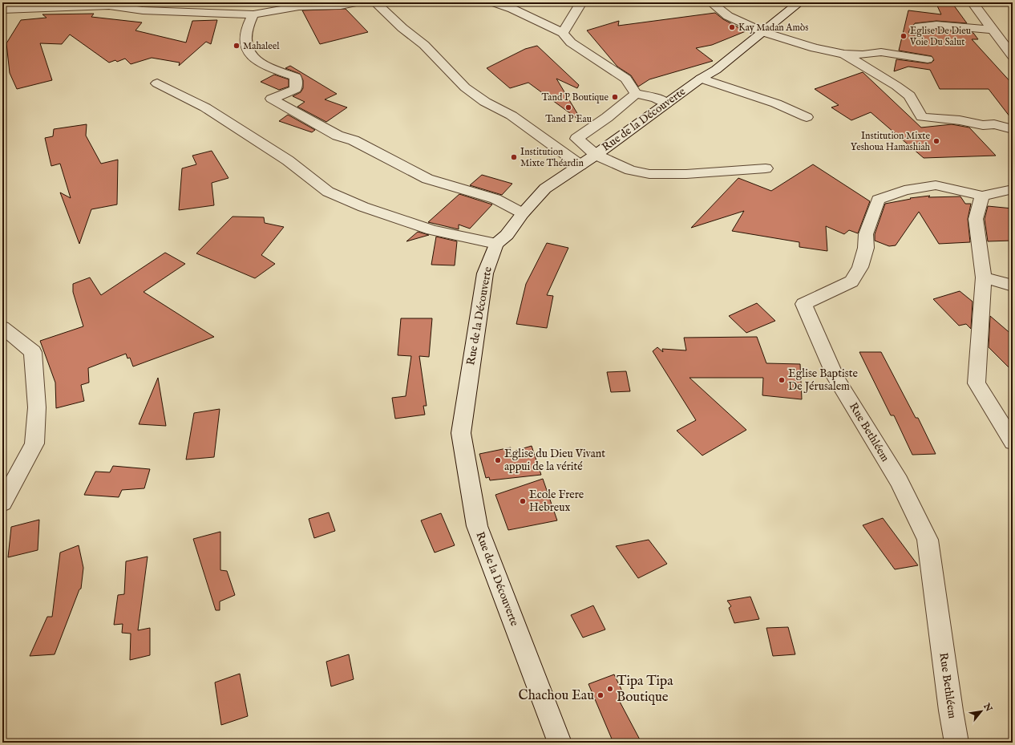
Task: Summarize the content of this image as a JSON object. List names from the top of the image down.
{
  "streets": {
    "street": ["Rue de la Découverte", "Rue Bethléem"]
  },
  "places": [
    "Kay Madan Amòs",
    "Eglise De Dieu Voie Du Salut",
    "Mahaleel",
    "Tand P Boutique",
    "Tand P Eau",
    "Institution Mixte Yeshoua Hamashiah",
    "Institution Mixte Théardin",
    "Eglise Baptiste De Jérusalem",
    "Eglise du Dieu Vivant appui de la vérité",
    "Ecole Frere Hebreux",
    "Tipa Tipa Boutique",
    "Chachou Eau"
  ],
  "north": "top right"
}
